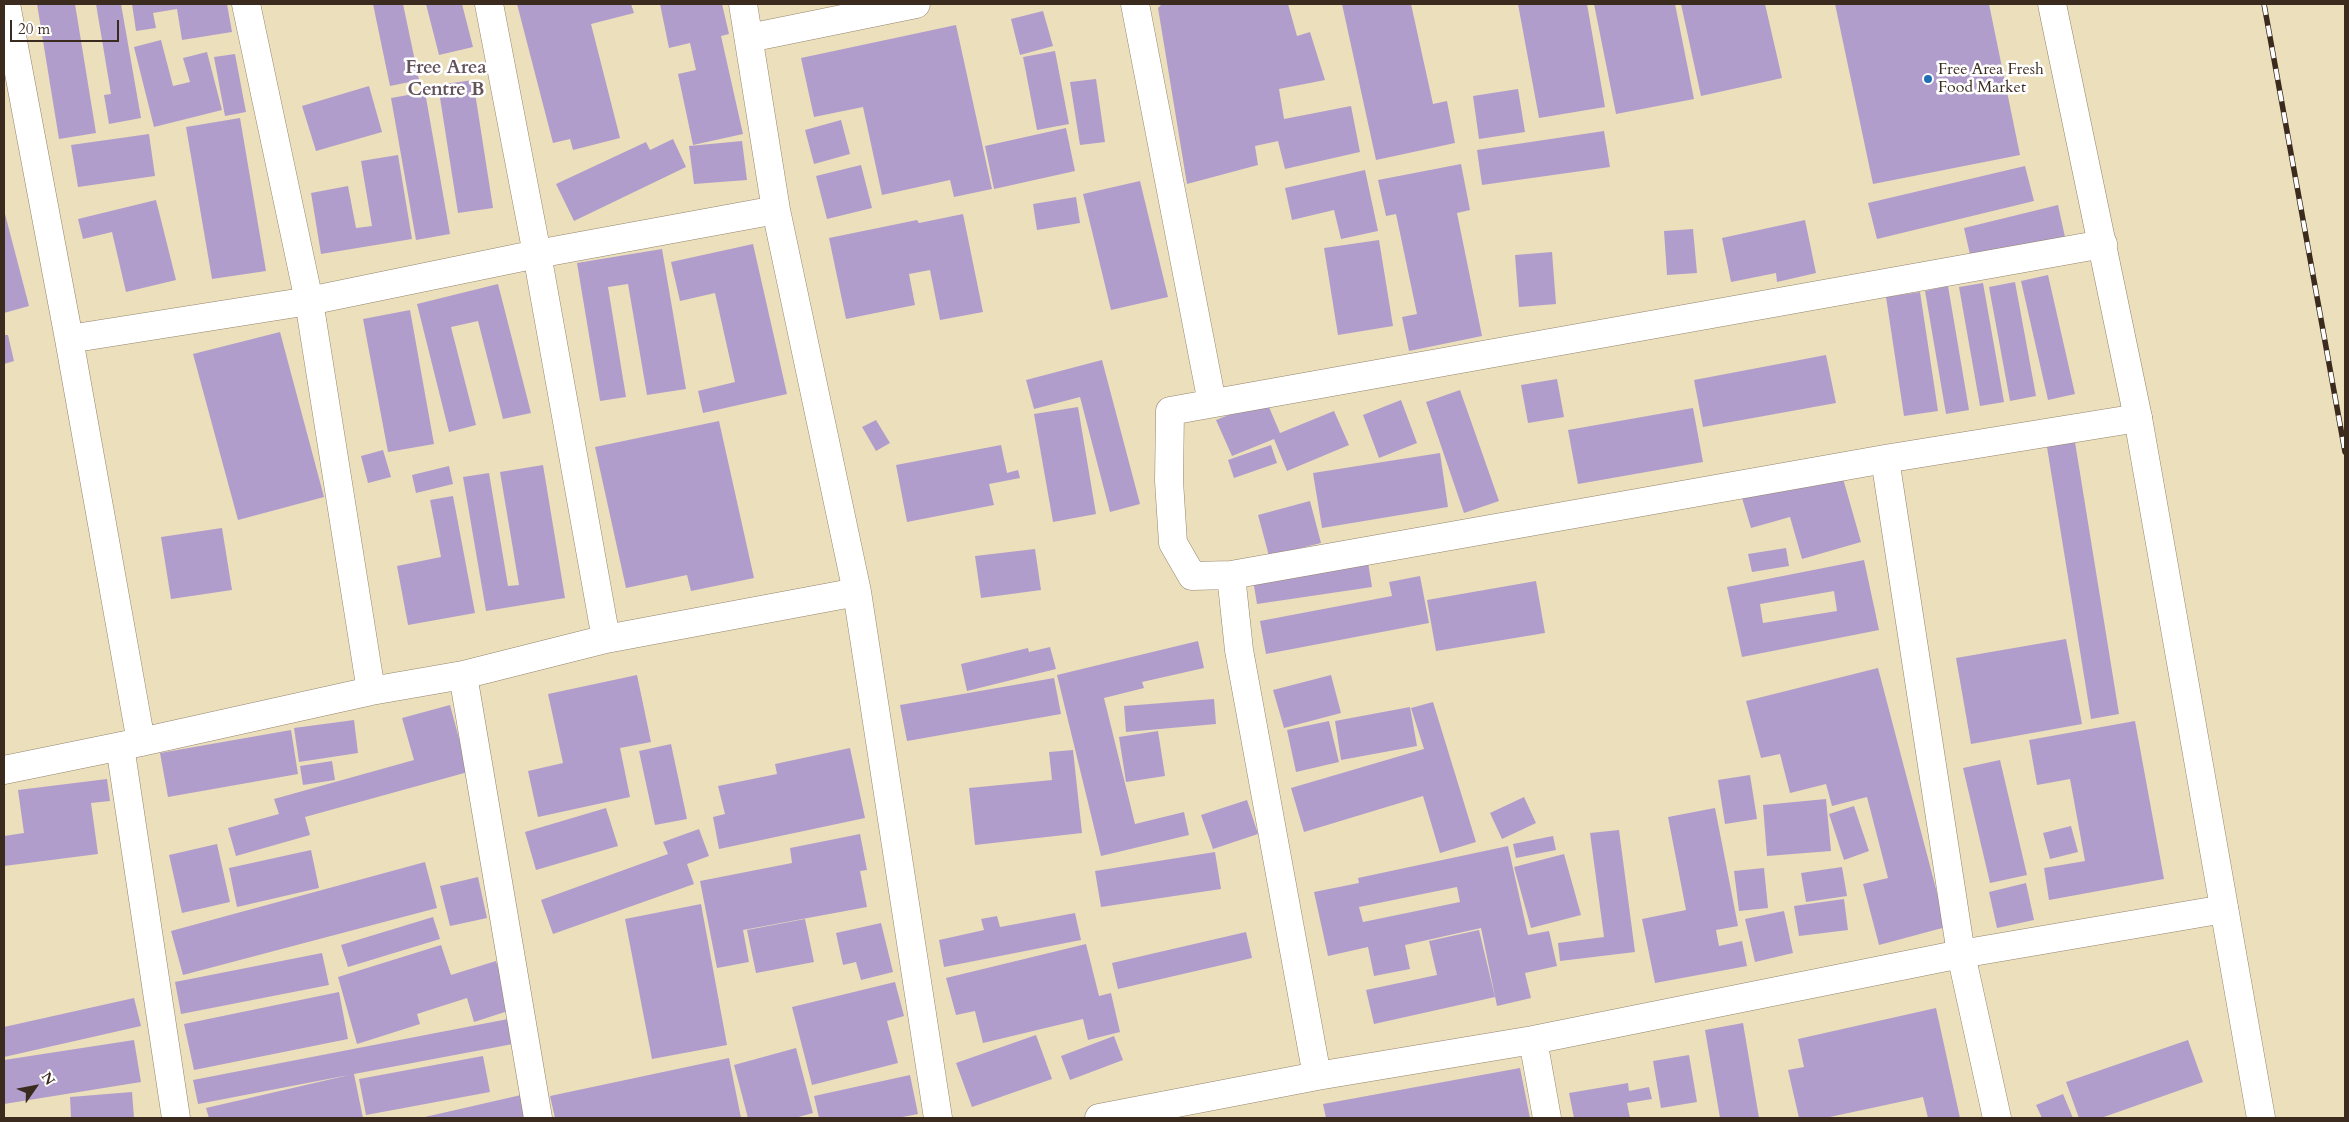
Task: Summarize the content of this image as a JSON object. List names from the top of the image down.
{
  "districts": ["Free Area Centre B"],
  "places": ["Free Area Fresh Food Market"],
  "scale_bar": "20 m",
  "north": "top right"
}
